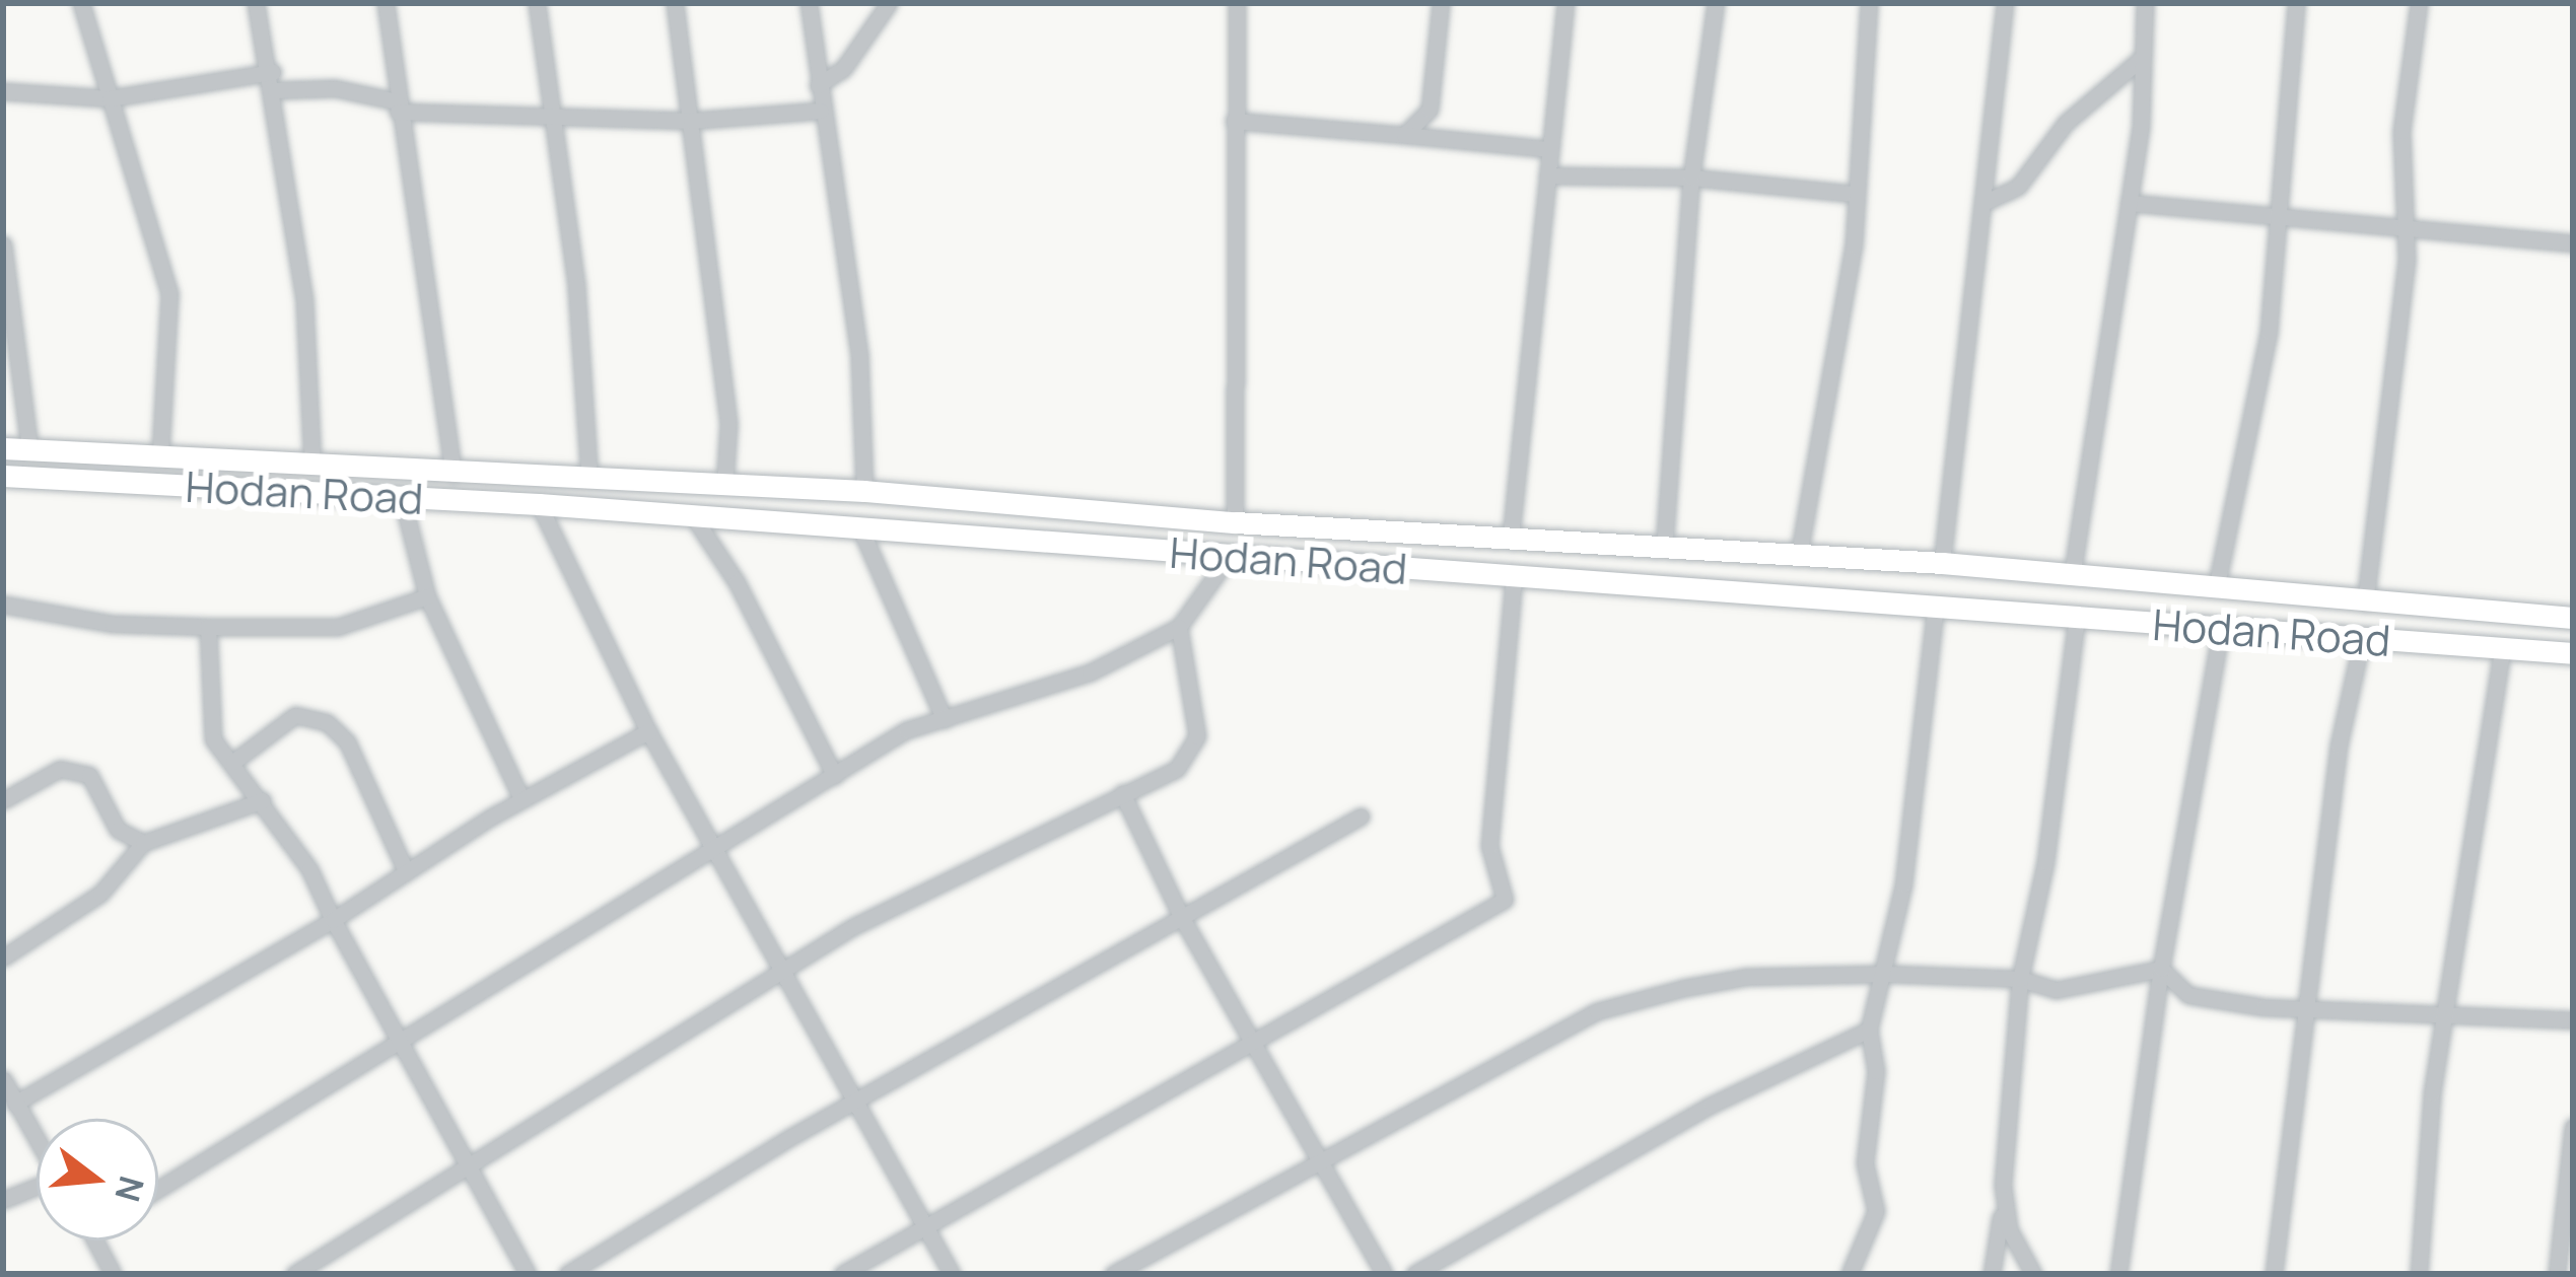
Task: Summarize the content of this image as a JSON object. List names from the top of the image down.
{
  "streets": {
    "main road": ["Hodan Road"]
  },
  "north": "right"
}
